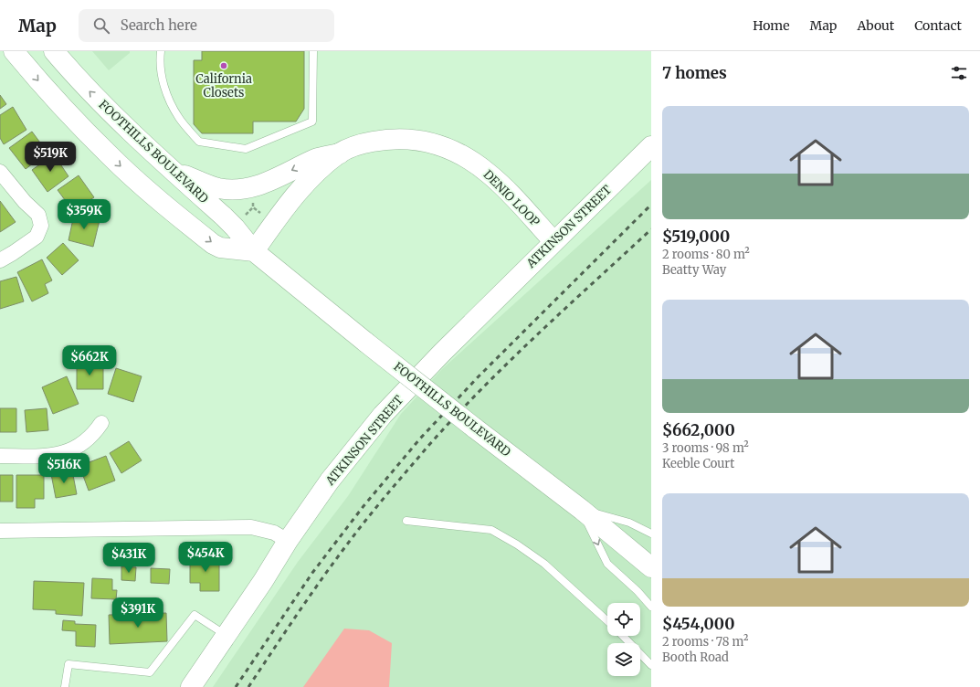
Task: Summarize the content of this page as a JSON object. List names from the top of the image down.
{
  "streets": {
    "main road": ["FOOTHILLS BOULEVARD", "DENIO LOOP", "ATKINSON STREET"]
  },
  "crossings": [
    ["FOOTHILLS BOULEVARD", "DENIO LOOP"],
    ["DENIO LOOP", "ATKINSON STREET"]
  ],
  "places": ["California Closets"],
  "page": {
    "header": "Map",
    "search": "Search here",
    "nav": [
      "Home",
      "Map",
      "About",
      "Contact"
    ],
    "heading": "7 homes",
    "list": [
      {
        "name": "$519,000",
        "note": "2 rooms · 80 m² · Beatty Way"
      },
      {
        "name": "$662,000",
        "note": "3 rooms · 98 m² · Keeble Court"
      },
      {
        "name": "$454,000",
        "note": "2 rooms · 78 m² · Booth Road"
      }
    ],
    "price": [
      "$519K",
      "$359K",
      "$662K",
      "$516K",
      "$454K",
      "$431K",
      "$391K"
    ]
  }
}
